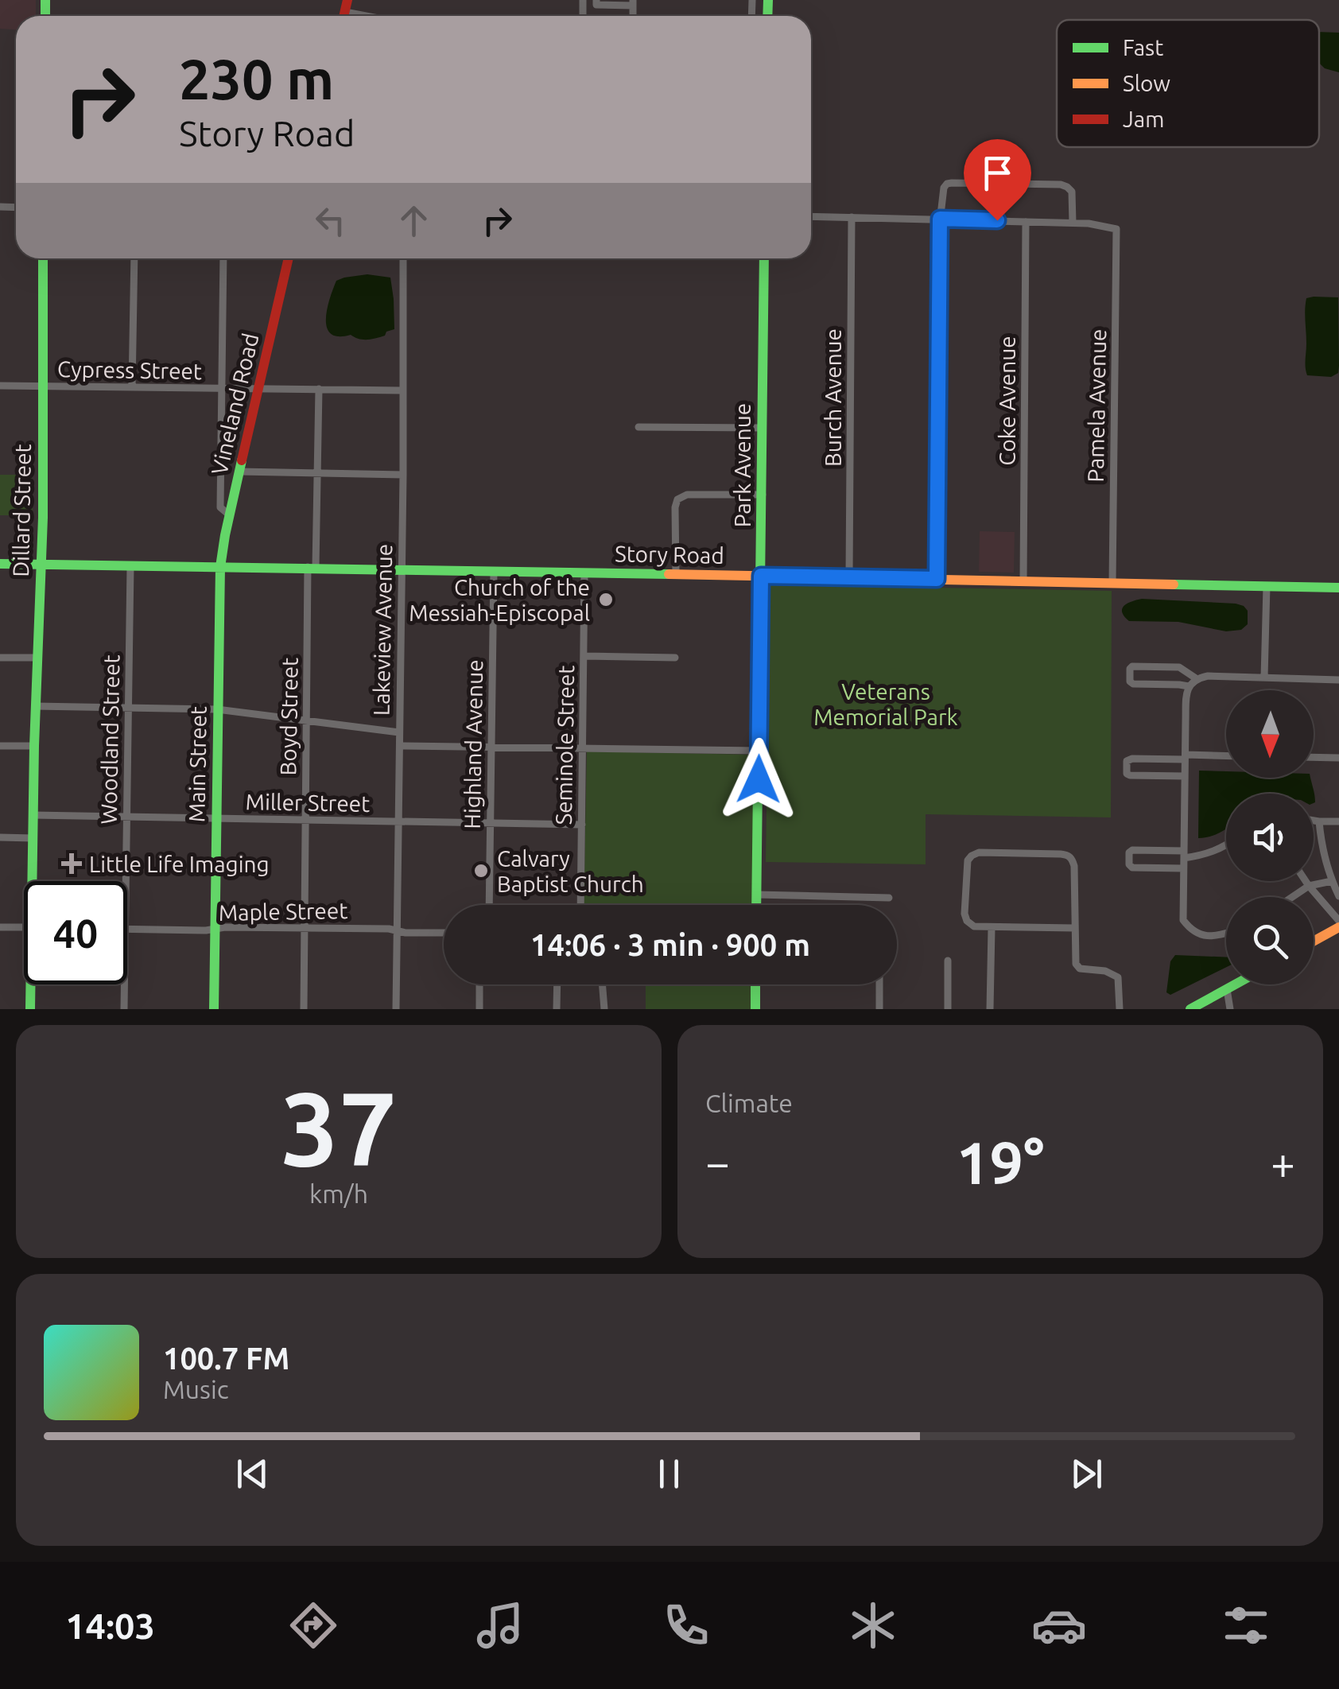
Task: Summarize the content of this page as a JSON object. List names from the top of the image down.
{
  "streets": {
    "street": [
      "Cypress Street",
      "Burch Avenue",
      "Coke Avenue",
      "Vineland Road",
      "Pamela Avenue",
      "Park Avenue",
      "Dillard Street",
      "Story Road",
      "Lakeview Avenue",
      "Boyd Street",
      "Woodland Street",
      "Highland Avenue",
      "Seminole Street",
      "Main Street",
      "Miller Street",
      "Maple Street"
    ]
  },
  "crossings": [
    ["Cypress Street", "Vineland Road"],
    ["Cypress Street", "Dillard Street"],
    ["Cypress Street", "Lakeview Avenue"],
    ["Cypress Street", "Boyd Street"],
    ["Burch Avenue", "Story Road"],
    ["Coke Avenue", "Story Road"],
    ["Vineland Road", "Story Road"],
    ["Vineland Road", "Main Street"],
    ["Pamela Avenue", "Story Road"],
    ["Park Avenue", "Story Road"],
    ["Dillard Street", "Story Road"],
    ["Dillard Street", "Miller Street"],
    ["Story Road", "Lakeview Avenue"],
    ["Story Road", "Boyd Street"],
    ["Story Road", "Woodland Street"],
    ["Story Road", "Highland Avenue"],
    ["Story Road", "Seminole Street"],
    ["Story Road", "Main Street"],
    ["Lakeview Avenue", "Miller Street"],
    ["Lakeview Avenue", "Maple Street"],
    ["Boyd Street", "Miller Street"],
    ["Boyd Street", "Maple Street"],
    ["Woodland Street", "Miller Street"],
    ["Highland Avenue", "Miller Street"],
    ["Seminole Street", "Miller Street"],
    ["Main Street", "Miller Street"],
    ["Main Street", "Maple Street"]
  ],
  "parks": ["Veterans Memorial Park"],
  "places": {
    "other": ["Church of the Messiah-Episcopal", "Calvary Baptist Church"],
    "health": ["Little Life Imaging"]
  },
  "legend": ["Fast", "Slow", "Jam"],
  "north": "bottom",
  "page": {
    "turn": ["230 m", "Story Road"],
    "limit": "40",
    "trip": "14:06 · 3 min · 900 m",
    "tile": [
      ["37", "km/h"],
      "Climate"
    ],
    "heat": ["−", "19°", "+"],
    "song": ["100.7 FM", "Music"],
    "tabs": "14:03"
  }
}
